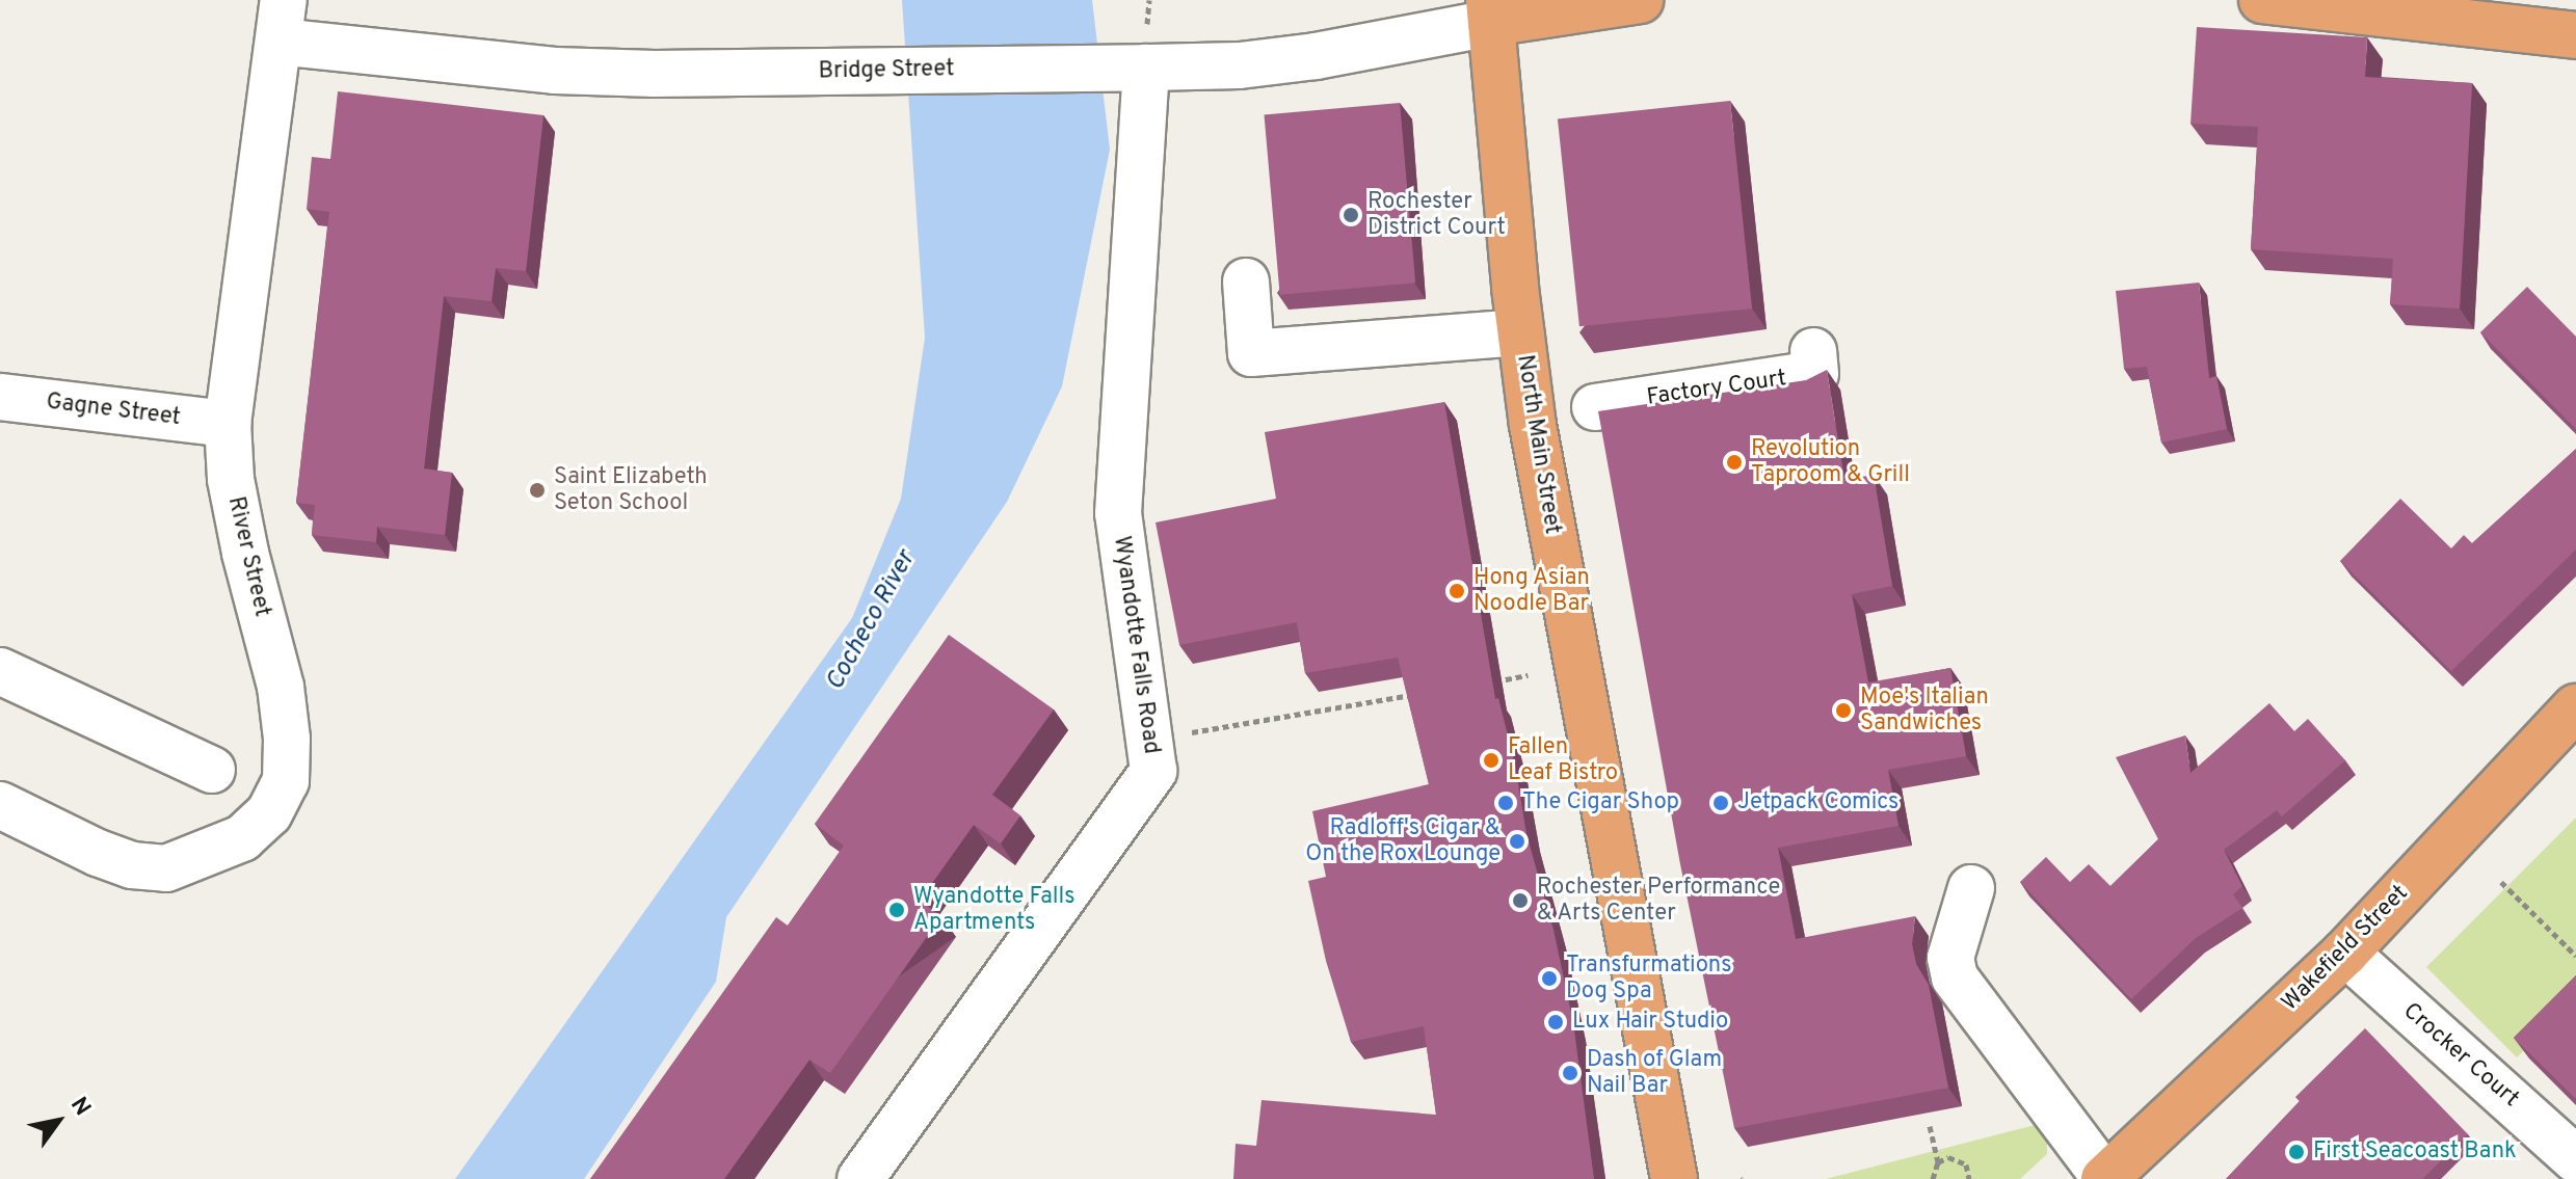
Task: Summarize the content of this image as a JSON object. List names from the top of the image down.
{
  "streets": {
    "main road": ["North Main Street", "Wakefield Street"],
    "street": [
      "Bridge Street",
      "Factory Court",
      "Gagne Street",
      "River Street",
      "Wyandotte Falls Road",
      "Crocker Court"
    ]
  },
  "crossings": [
    ["Bridge Street", "North Main Street"],
    ["Bridge Street", "River Street"],
    ["Bridge Street", "Wyandotte Falls Road"],
    ["Gagne Street", "River Street"],
    ["Wakefield Street", "Crocker Court"]
  ],
  "water": ["Cocheco River"],
  "places": [
    "Rochester District Court",
    "Revolution Taproom & Grill",
    "Saint Elizabeth Seton School",
    "Hong Asian Noodle Bar",
    "Moe's Italian Sandwiches",
    "Fallen Leaf Bistro",
    "The Cigar Shop",
    "Jetpack Comics",
    "Radloff's Cigar & On the Rox Lounge",
    "Rochester Performance & Arts Center",
    "Wyandotte Falls Apartments",
    "Transfurmations Dog Spa",
    "Lux Hair Studio",
    "Dash of Glam Nail Bar",
    "First Seacoast Bank"
  ],
  "north": "top right"
}
